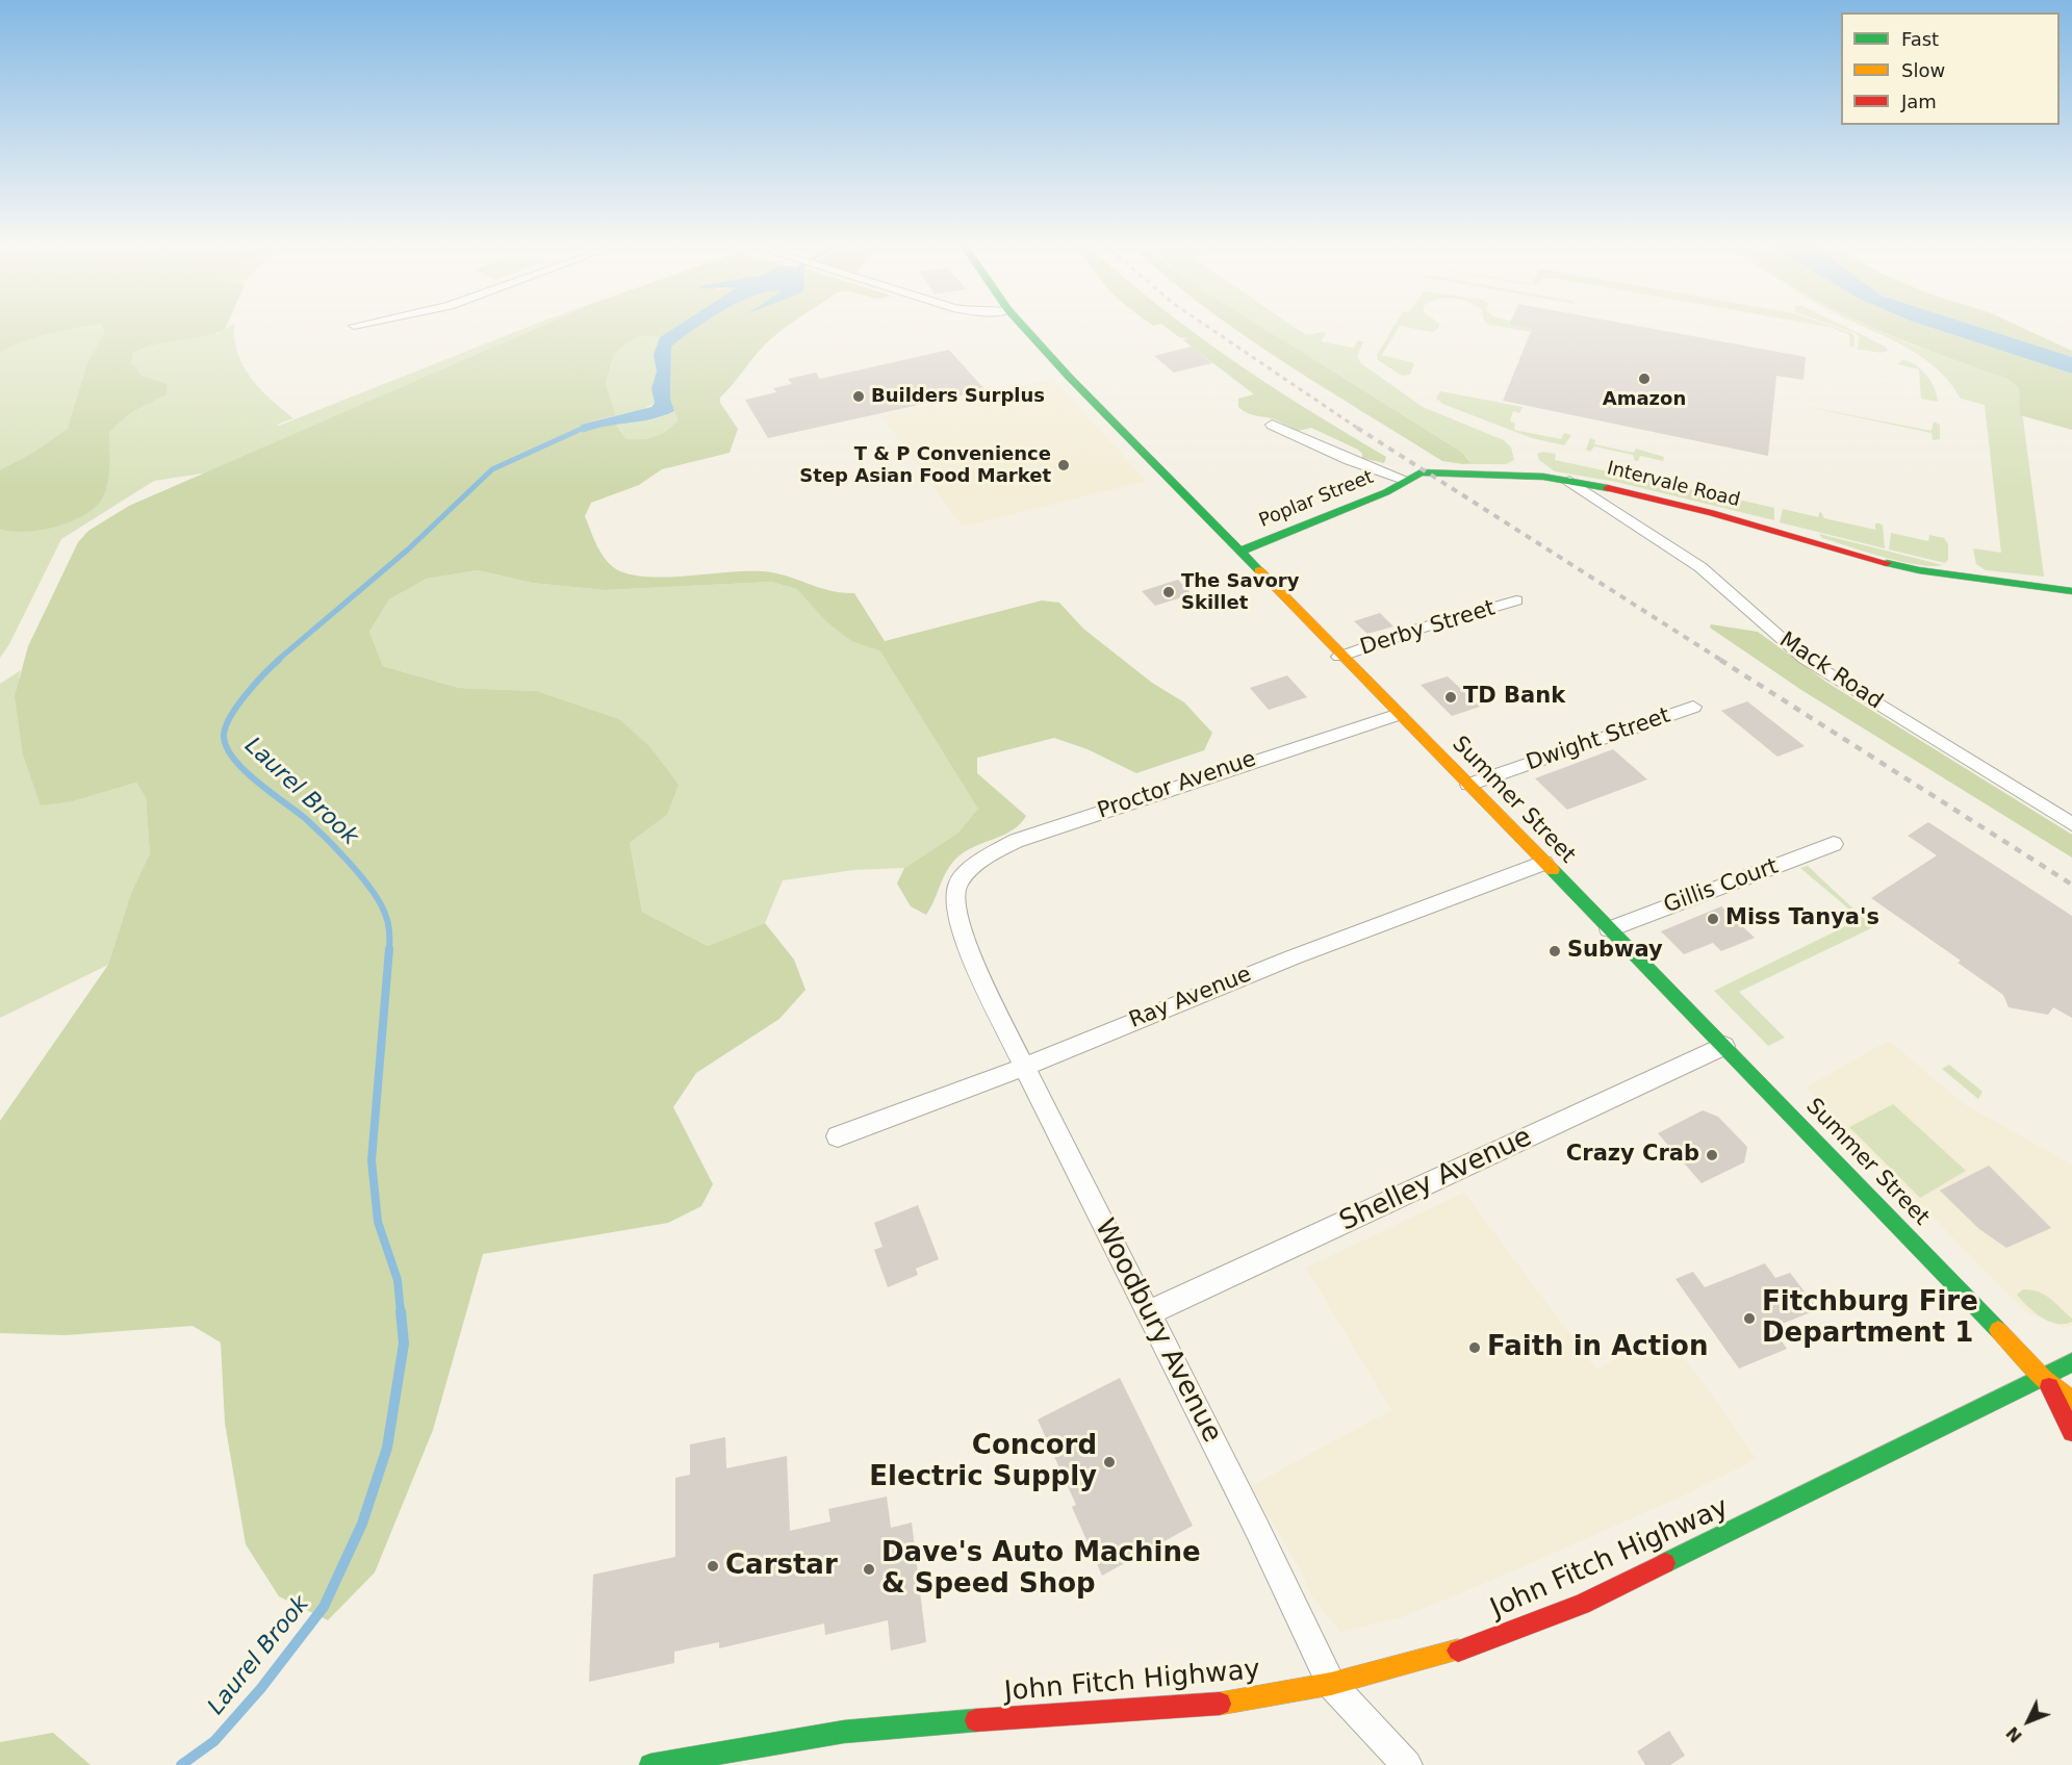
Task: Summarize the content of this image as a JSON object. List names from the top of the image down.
{
  "streets": {
    "main road": [
      "Intervale Road",
      "Poplar Street",
      "Summer Street",
      "John Fitch Highway"
    ],
    "street": [
      "Derby Street",
      "Mack Road",
      "Dwight Street",
      "Proctor Avenue",
      "Gillis Court",
      "Ray Avenue",
      "Shelley Avenue",
      "Woodbury Avenue"
    ]
  },
  "crossings": [
    ["Intervale Road", "Poplar Street"],
    ["Intervale Road", "Mack Road"],
    ["Poplar Street", "Summer Street"],
    ["Derby Street", "Summer Street"],
    ["Dwight Street", "Summer Street"],
    ["Proctor Avenue", "Summer Street"],
    ["Proctor Avenue", "Woodbury Avenue"],
    ["Summer Street", "Gillis Court"],
    ["Summer Street", "Ray Avenue"],
    ["Summer Street", "Shelley Avenue"],
    ["Summer Street", "John Fitch Highway"],
    ["Ray Avenue", "Woodbury Avenue"],
    ["Shelley Avenue", "Woodbury Avenue"],
    ["Woodbury Avenue", "John Fitch Highway"]
  ],
  "water": ["Laurel Brook"],
  "places": [
    "Amazon",
    "Builders Surplus",
    "T & P Convenience Step Asian Food Market",
    "The Savory Skillet",
    "TD Bank",
    "Miss Tanya's",
    "Subway",
    "Crazy Crab",
    "Fitchburg Fire Department 1",
    "Faith in Action",
    "Concord Electric Supply",
    "Carstar",
    "Dave's Auto Machine & Speed Shop"
  ],
  "legend": ["Fast", "Slow", "Jam"],
  "north": "bottom left"
}
